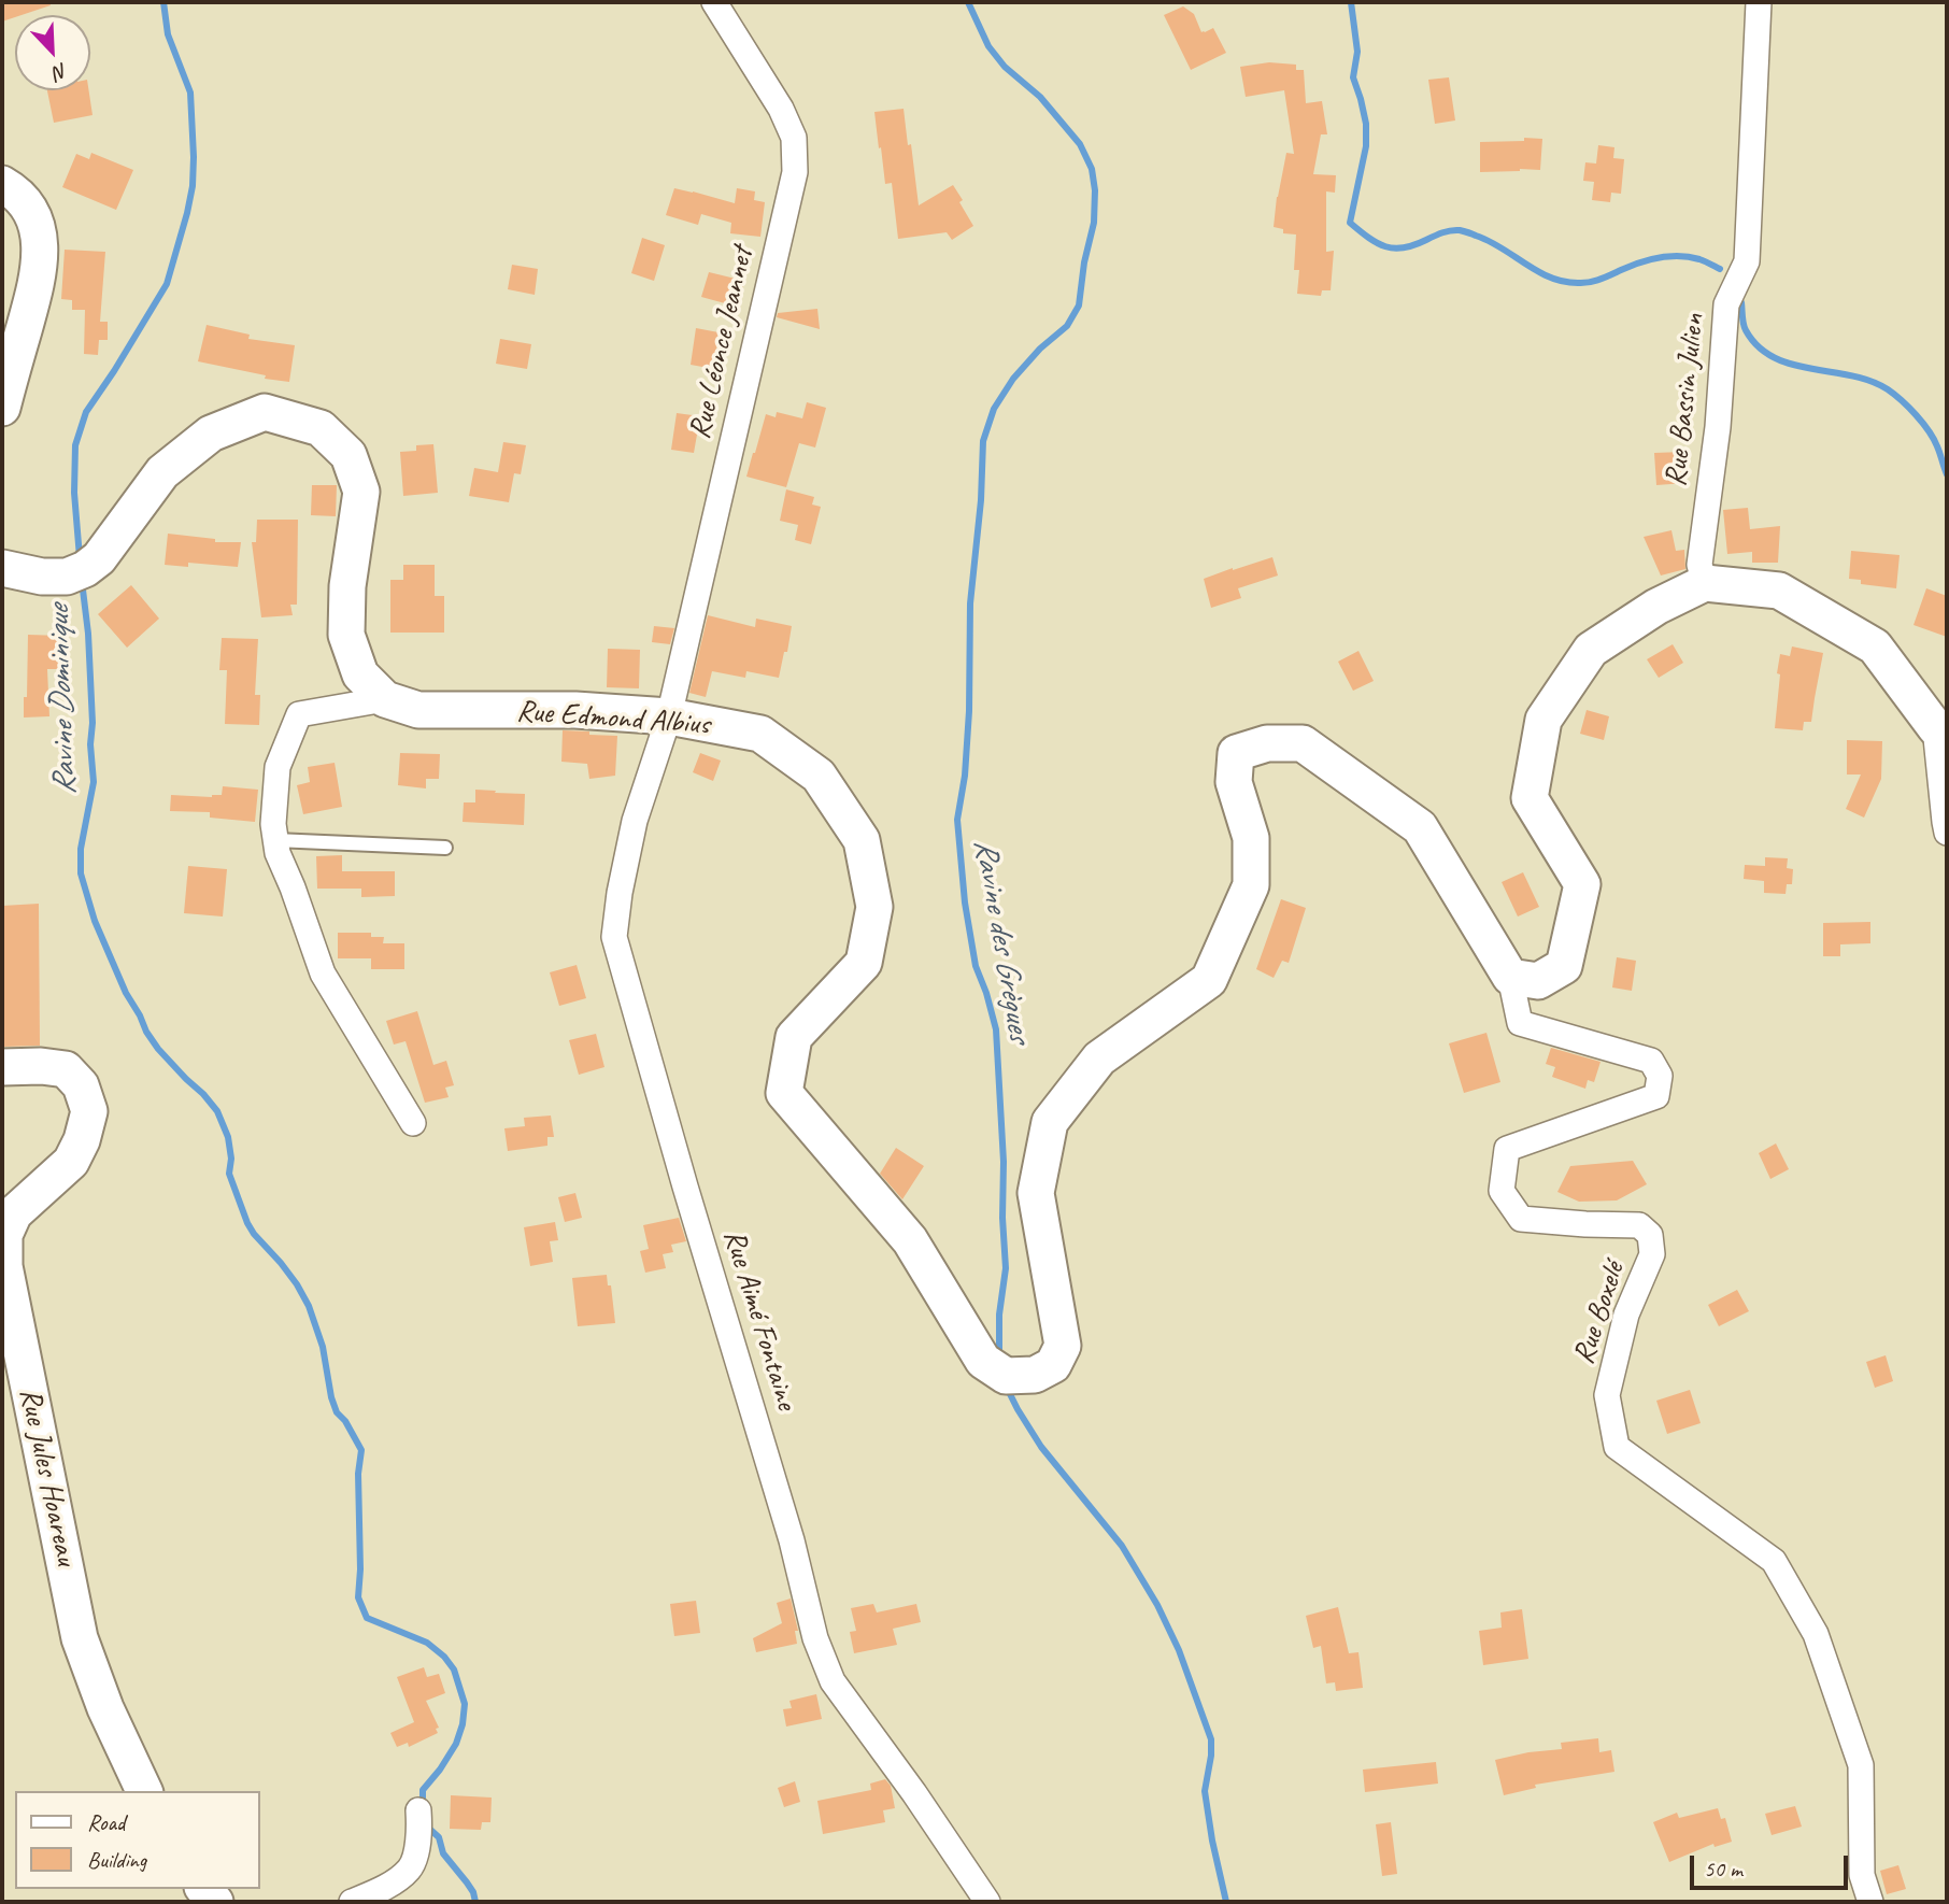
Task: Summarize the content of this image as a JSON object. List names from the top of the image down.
{
  "streets": {
    "main road": ["Rue Edmond Albius", "Rue Jules Hoareau"],
    "street": [
      "Rue Léonce Jeannet",
      "Rue Bassin Julien",
      "Rue Boxelé",
      "Rue Aimé Fontaine"
    ]
  },
  "crossings": [
    ["Rue Léonce Jeannet", "Rue Edmond Albius"],
    ["Rue Léonce Jeannet", "Rue Aimé Fontaine"],
    ["Rue Edmond Albius", "Rue Boxelé"],
    ["Rue Edmond Albius", "Rue Aimé Fontaine"]
  ],
  "water": ["Ravine Dominique", "Ravine des Grègues"],
  "legend": ["Road", "Building"],
  "scale_bar": "50 m",
  "north": "bottom right"
}
